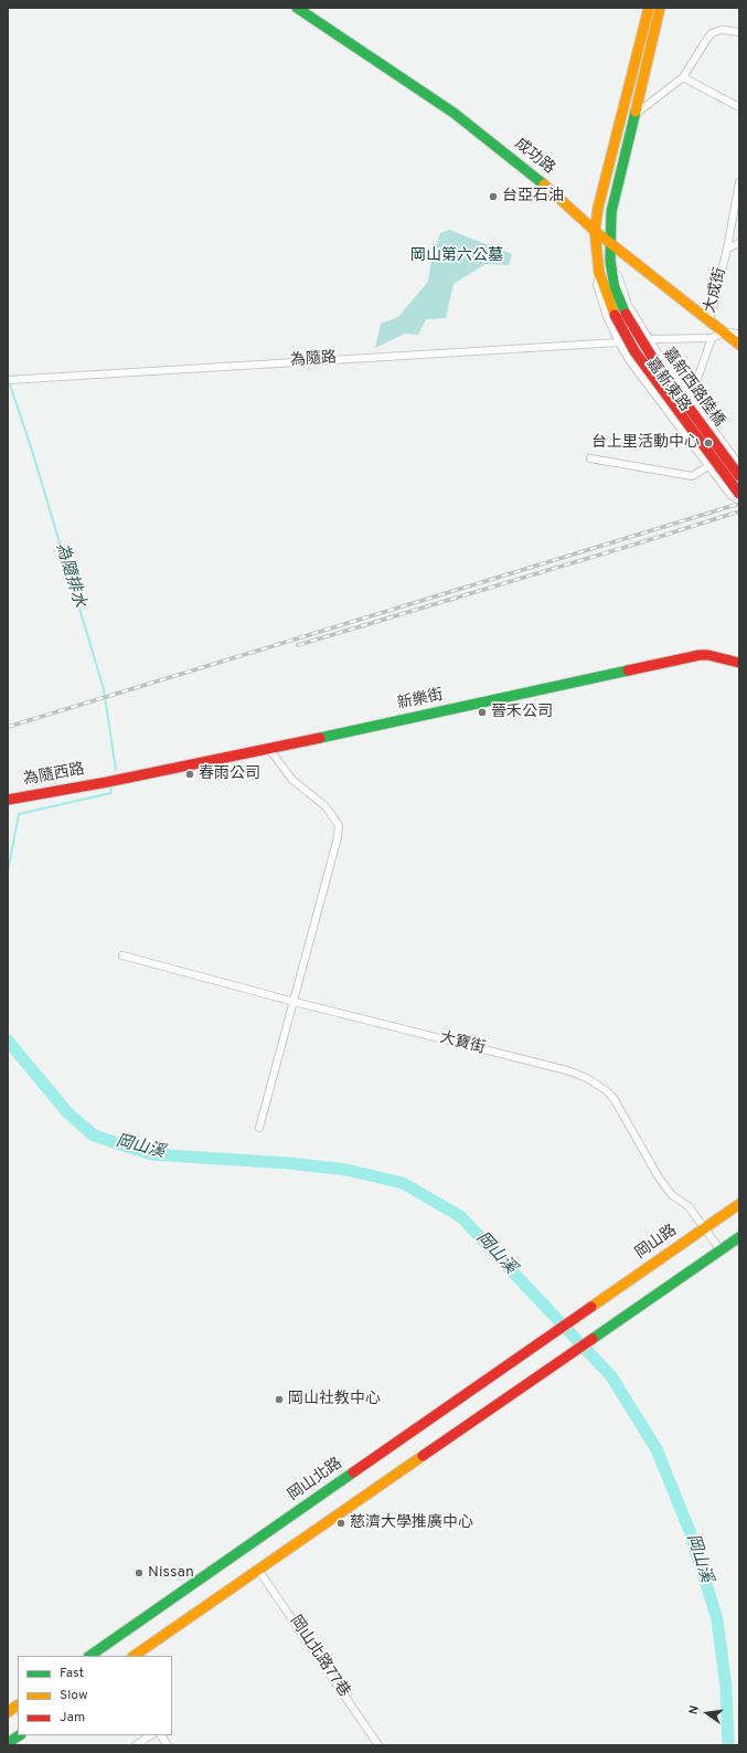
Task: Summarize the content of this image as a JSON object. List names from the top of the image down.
{
  "streets": {
    "main road": [
      "成功路",
      "嘉新東路",
      "嘉新西路陸橋",
      "新樂街",
      "為隨西路",
      "岡山路",
      "岡山北路"
    ],
    "street": [
      "大成街",
      "為隨路",
      "大寶街",
      "岡山北路77巷"
    ]
  },
  "crossings": [
    ["成功路", "大成街"],
    ["成功路", "嘉新東路"],
    ["為隨路", "嘉新東路"],
    ["嘉新東路", "嘉新西路陸橋"],
    ["新樂街", "為隨西路"],
    ["大寶街", "岡山路"],
    ["岡山路", "岡山北路"]
  ],
  "water": ["為隨排水", "岡山溪"],
  "parks": ["岡山第六公墓"],
  "places": [
    "台亞石油",
    "台上里活動中心",
    "晉禾公司",
    "春雨公司",
    "岡山社教中心",
    "慈濟大學推廣中心",
    "Nissan"
  ],
  "legend": ["Fast", "Slow", "Jam"],
  "north": "left"
}
